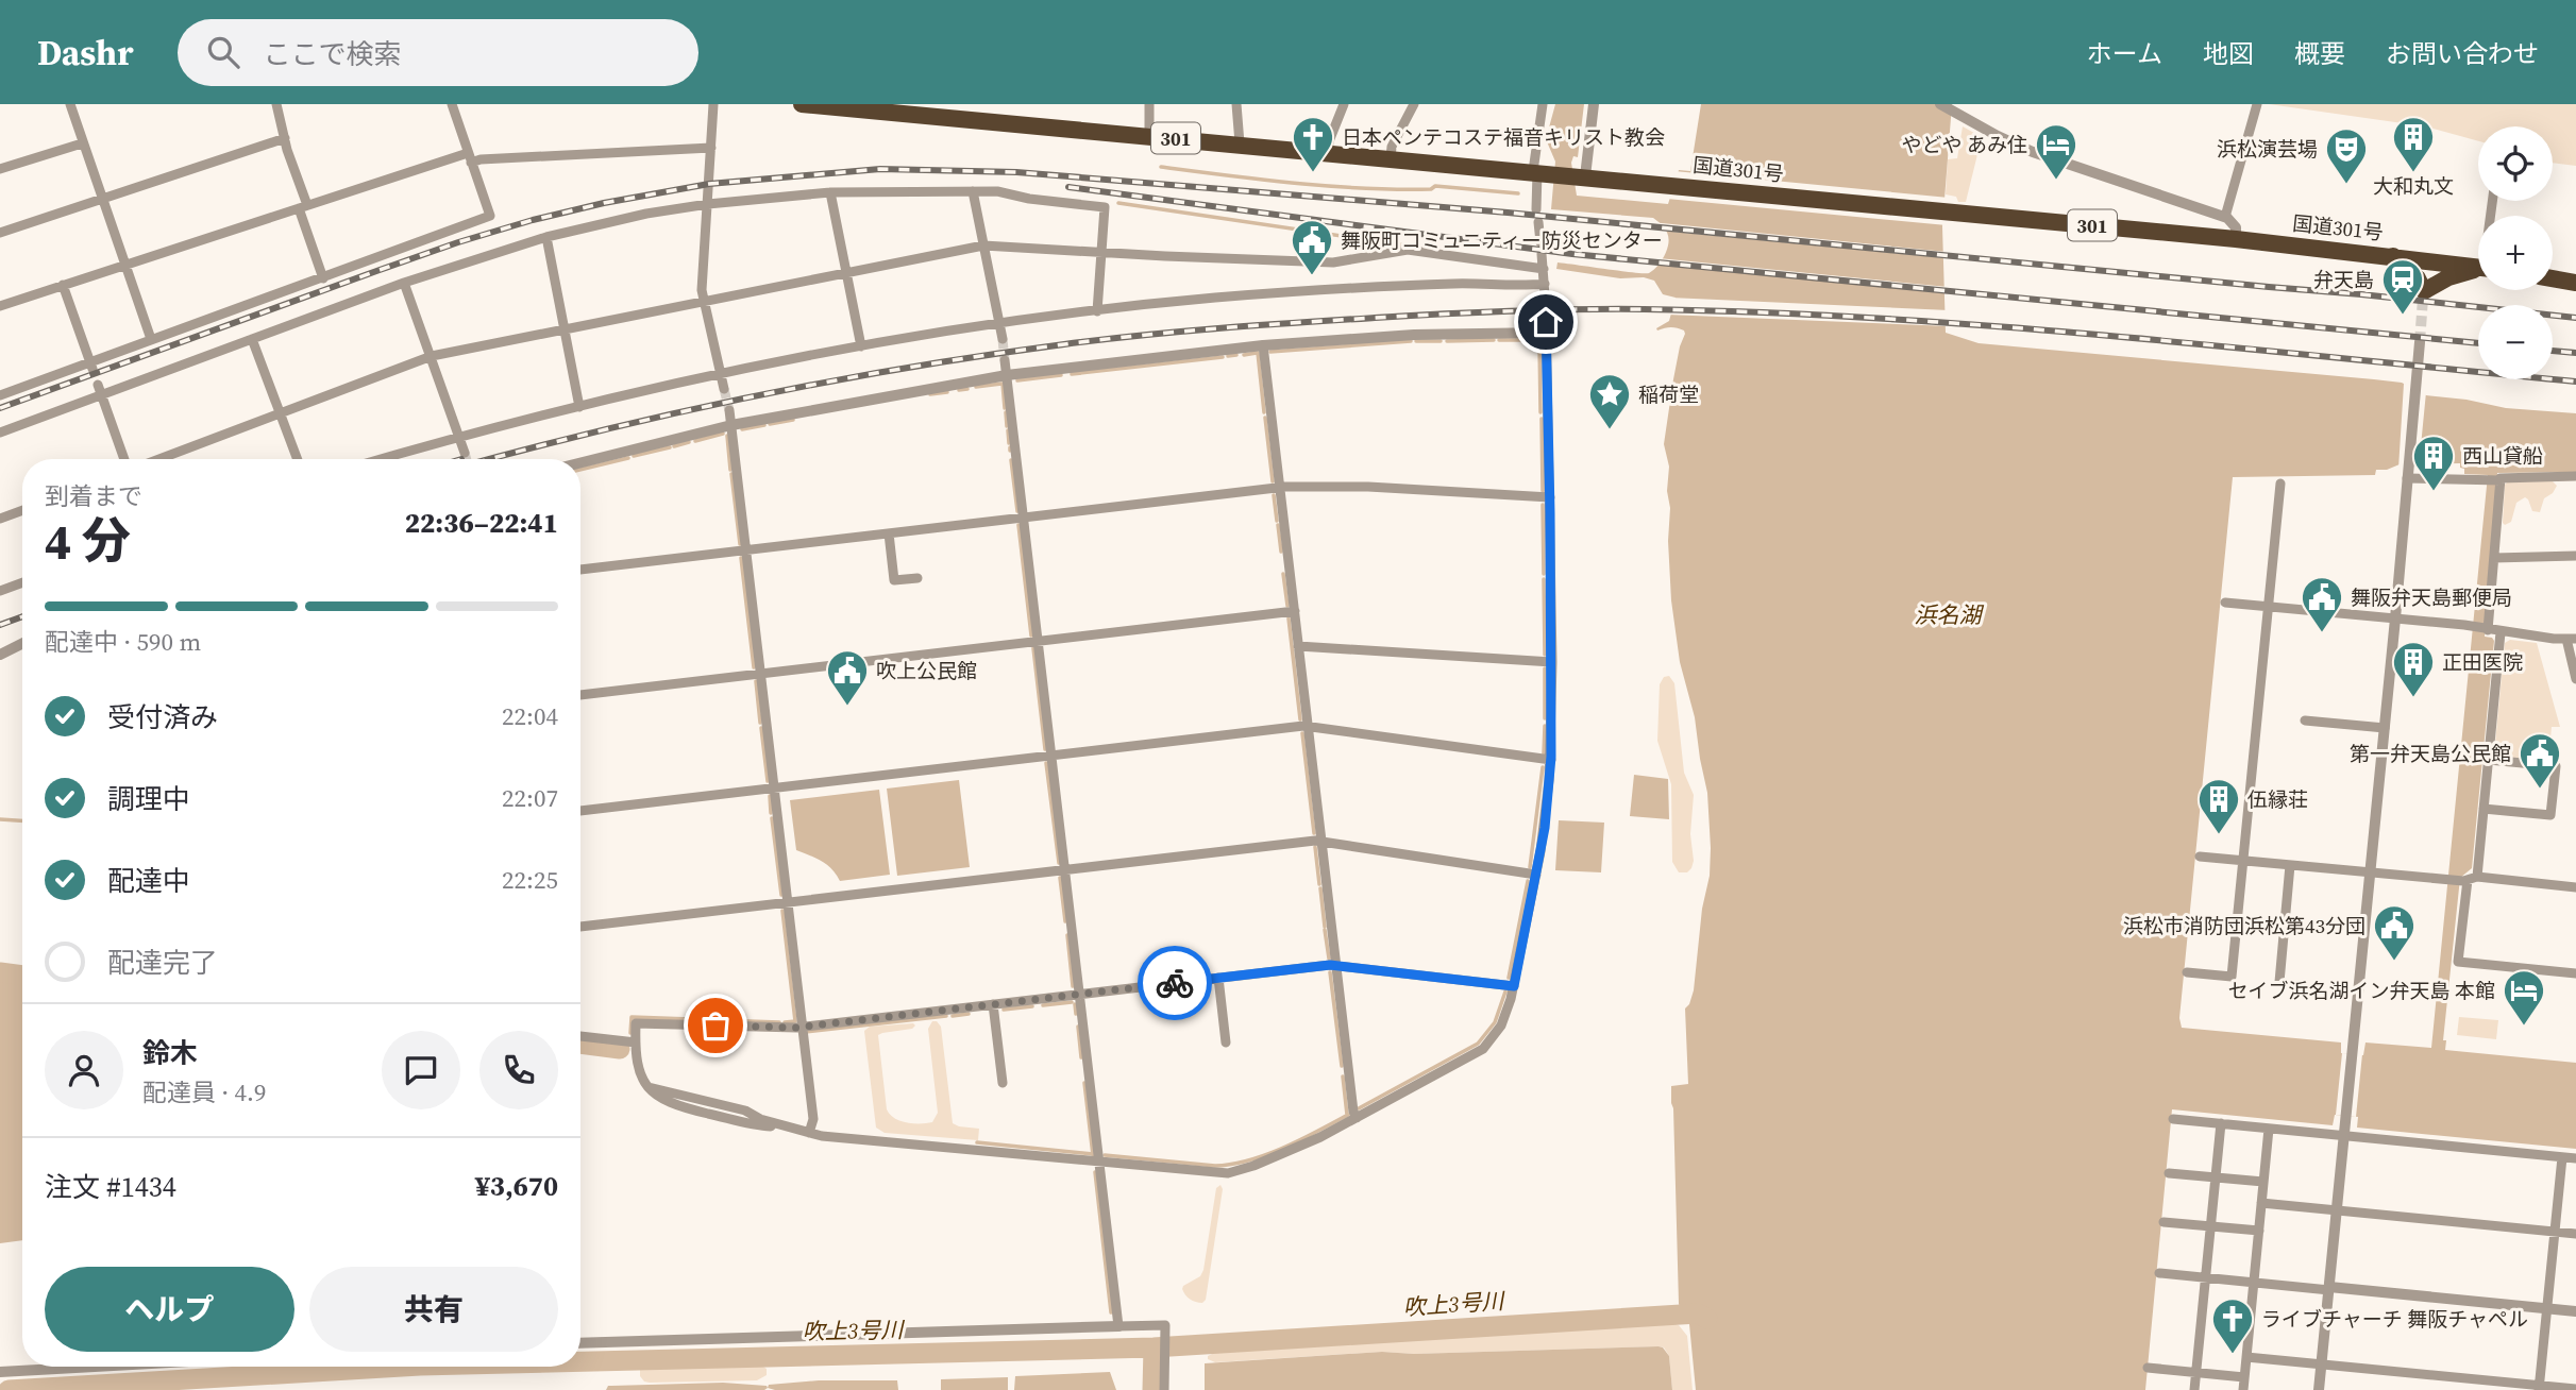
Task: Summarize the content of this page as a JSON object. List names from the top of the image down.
{
  "streets": {
    "highway": ["301", "国道301号"]
  },
  "water": ["浜名湖", "吹上3号川"],
  "places": {
    "church": ["日本ペンテコステ福音キリスト教会", "ライブチャーチ 舞阪チャペル"],
    "building": [
      "大和丸文",
      "西山貸船",
      "正田医院",
      "伍縁荘"
    ],
    "hotel": ["やどや あみ住", "セイブ浜名湖イン弁天島 本館"],
    "theatre": ["浜松演芸場"],
    "public building": [
      "舞阪町コミュニティー防災センター",
      "舞阪弁天島郵便局",
      "吹上公民館",
      "第一弁天島公民館",
      "浜松市消防団浜松第43分団"
    ],
    "station": ["弁天島"],
    "place": ["稲荷堂"]
  },
  "page": {
    "header": "Dashr",
    "search": "ここで検索",
    "nav": [
      "ホーム",
      "地図",
      "概要",
      "お問い合わせ"
    ],
    "map_buttons": ["+", "−"],
    "heading": ["4 分", "到着まで", "22:36–22:41"],
    "panel": [
      "鈴木",
      "配達員 · 4.9",
      "注文 #1434",
      "¥3,670"
    ],
    "bar": "配達中 · 590 m",
    "list": [
      ["受付済み", "22:04"],
      ["調理中", "22:07"],
      ["配達中", "22:25"],
      "配達完了"
    ],
    "buttons": ["ヘルプ", "共有"]
  }
}
